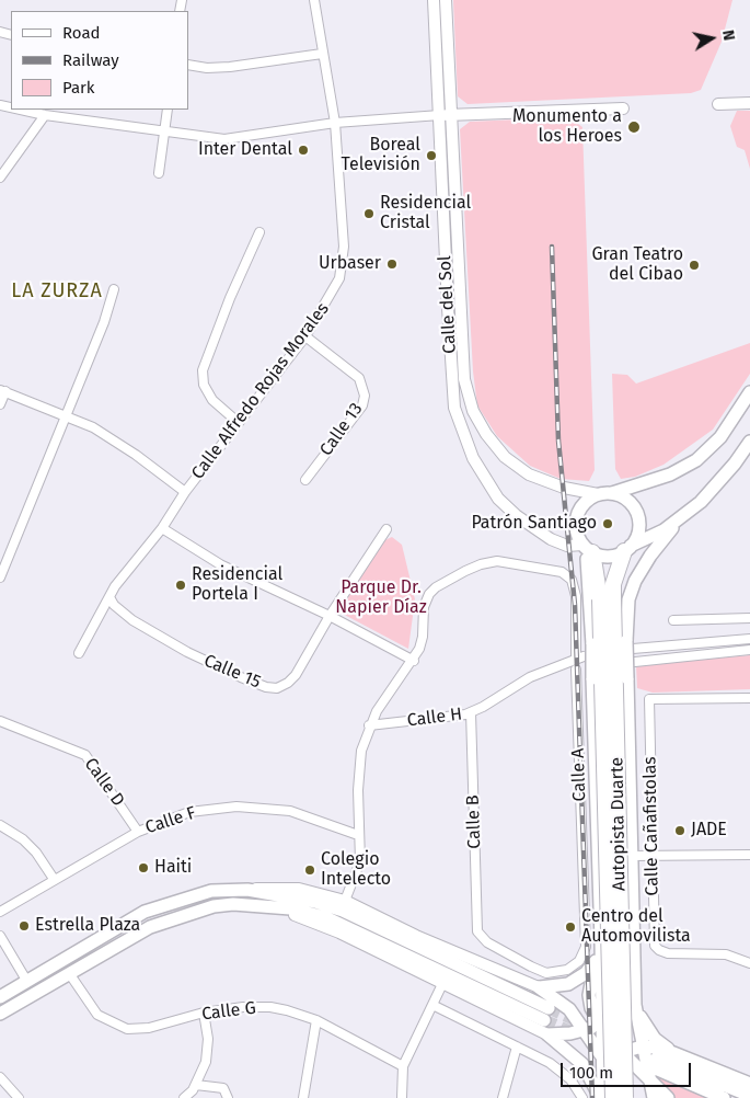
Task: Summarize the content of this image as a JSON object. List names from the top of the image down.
{
  "streets": {
    "highway": ["Autopista Duarte"],
    "main road": ["Calle del Sol"],
    "street": [
      "Calle Alfredo Rojas Morales",
      "Calle 13",
      "Calle 15",
      "Calle H",
      "Calle A",
      "Calle D",
      "Calle F",
      "Calle B",
      "Calle Cañafistolas",
      "Calle G"
    ]
  },
  "crossings": [
    ["Calle del Sol", "Autopista Duarte"],
    ["Calle Alfredo Rojas Morales", "Calle 13"],
    ["Calle Alfredo Rojas Morales", "Calle 15"],
    ["Calle H", "Calle B"],
    ["Calle A", "Calle B"],
    ["Calle D", "Calle F"]
  ],
  "districts": ["LA ZURZA"],
  "parks": ["Parque Dr. Napier Díaz"],
  "places": [
    "Monumento a los Heroes",
    "Inter Dental",
    "Boreal Televisión",
    "Residencial Cristal",
    "Urbaser",
    "Gran Teatro del Cibao",
    "Patrón Santiago",
    "Residencial Portela I",
    "JADE",
    "Haiti",
    "Colegio Intelecto",
    "Estrella Plaza",
    "Centro del Automovilista"
  ],
  "legend": ["Road", "Railway", "Park"],
  "scale_bar": "100 m",
  "north": "right"
}
